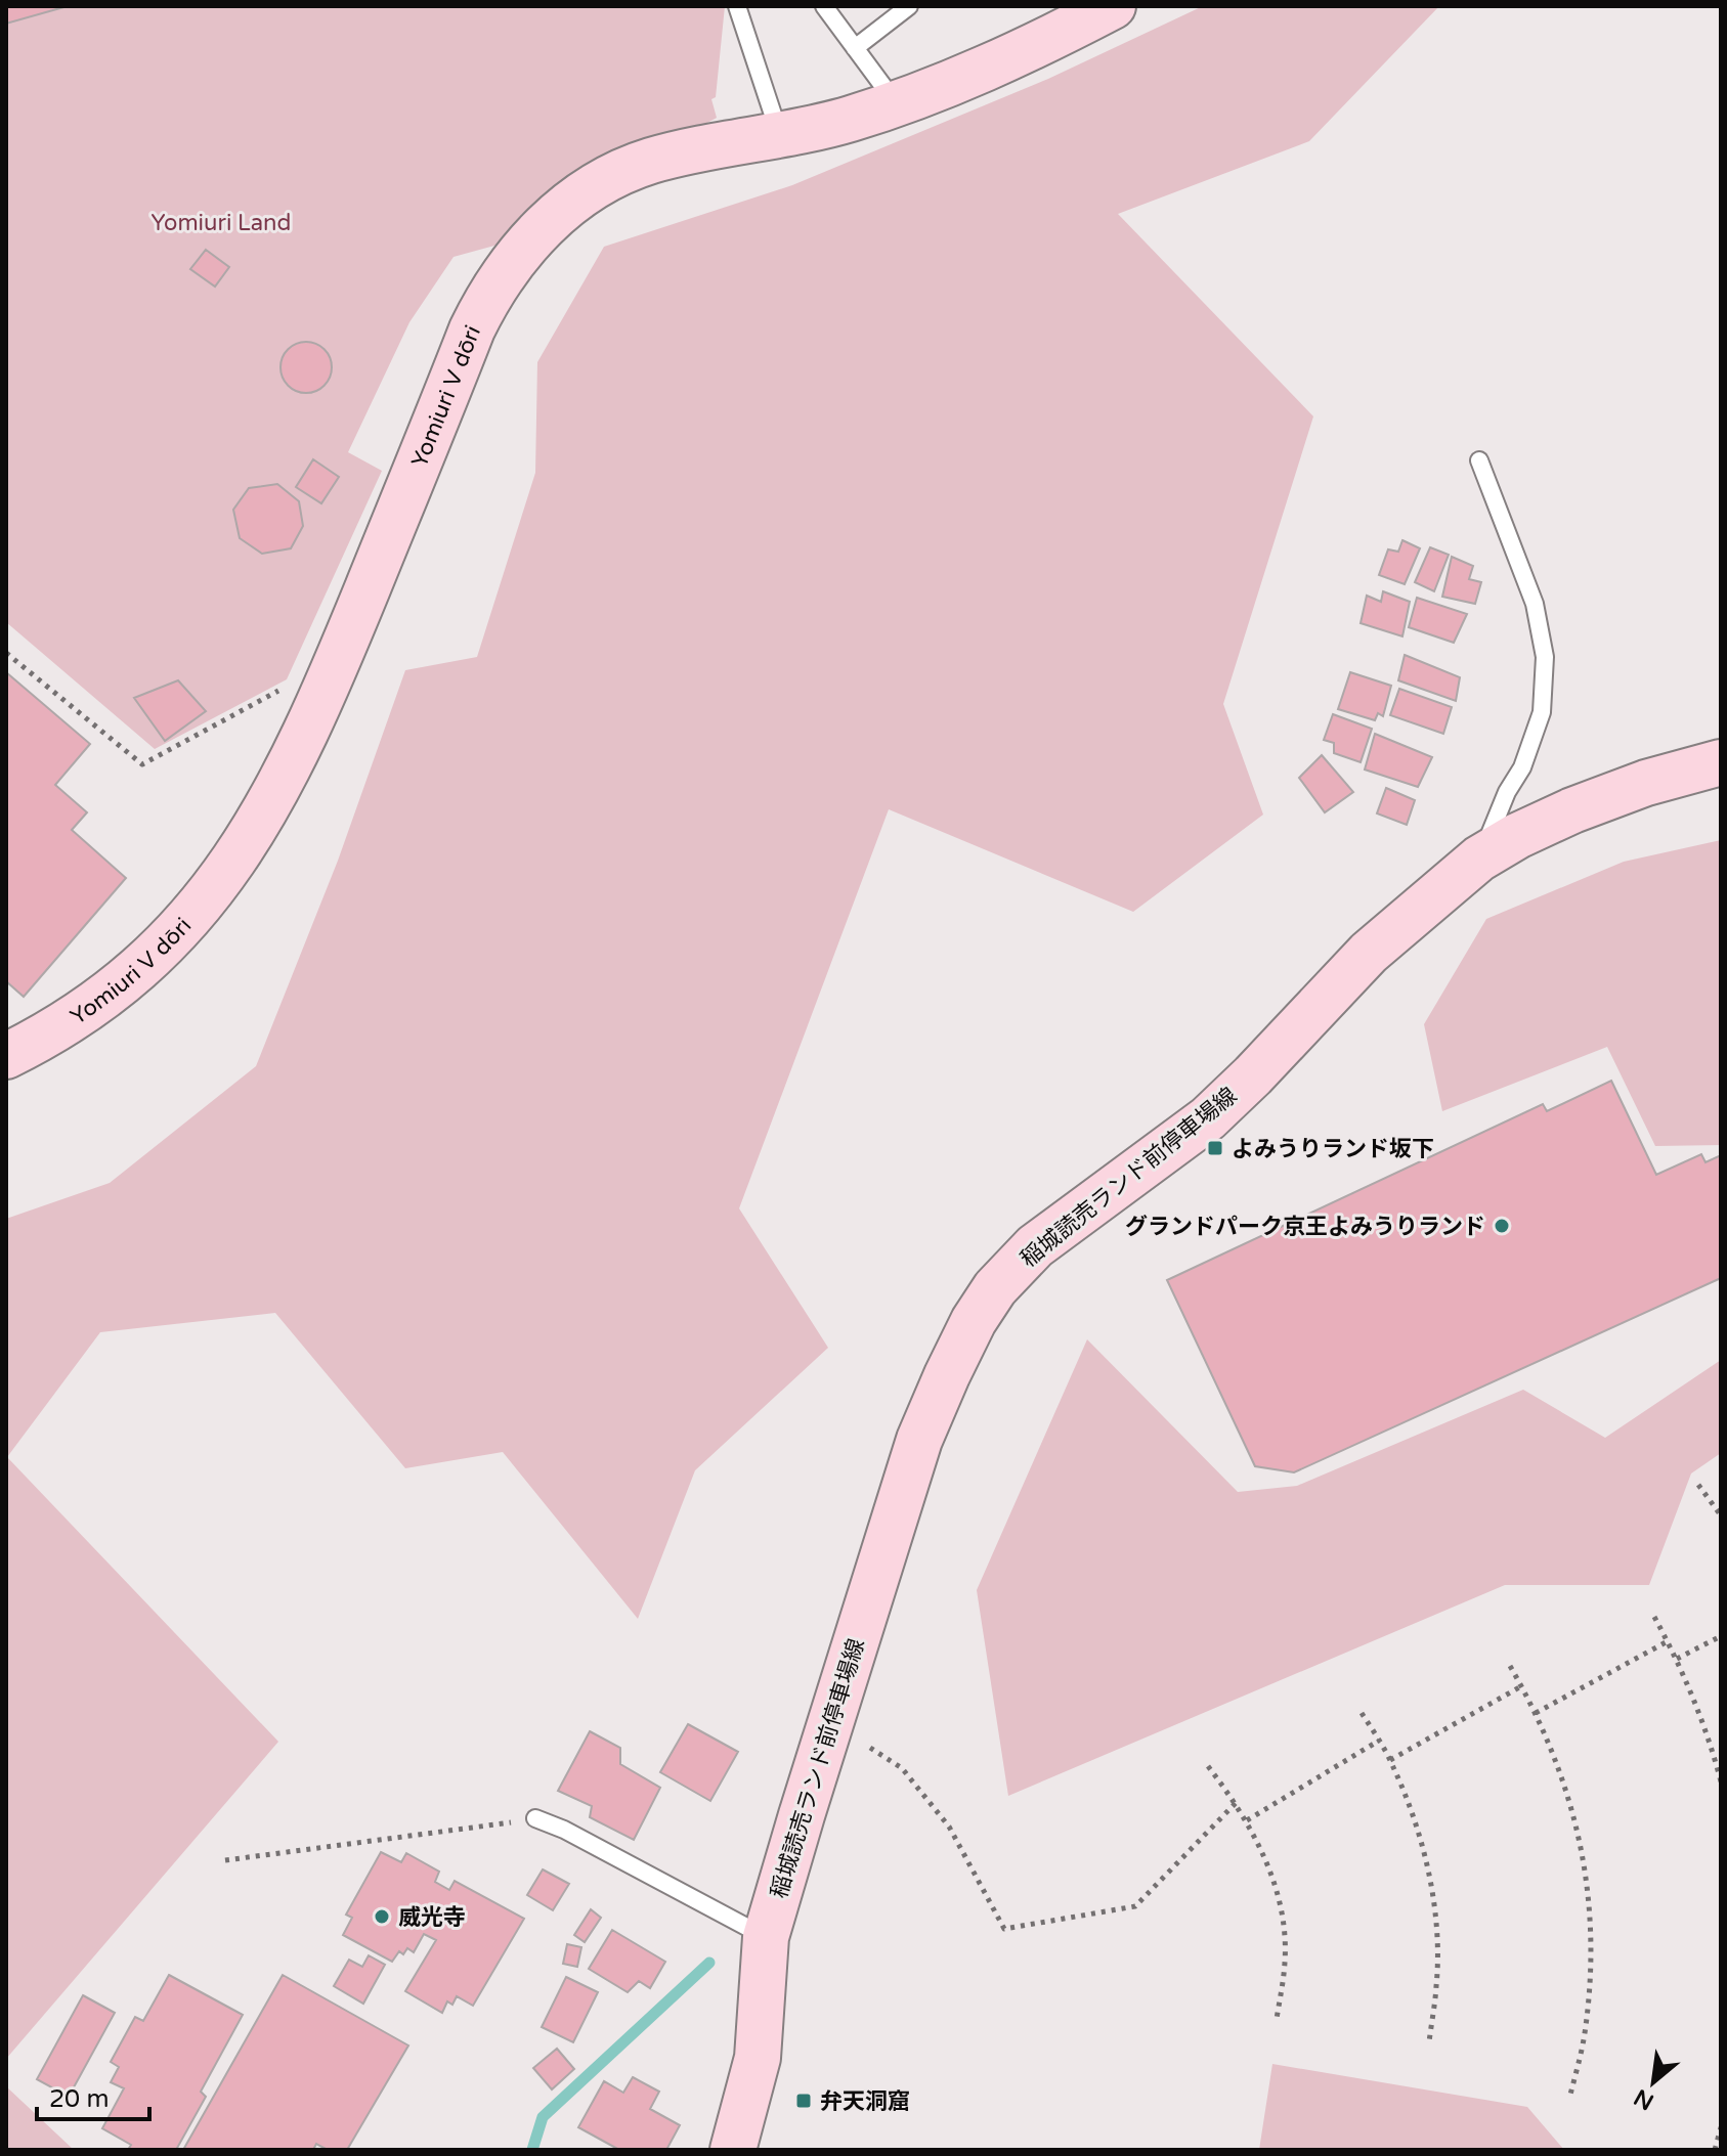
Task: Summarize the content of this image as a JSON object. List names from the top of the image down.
{
  "streets": {
    "main road": ["Yomiuri V dōri", "稲城読売ランド前停車場線"]
  },
  "parks": ["Yomiuri Land"],
  "places": {
    "transit": ["よみうりランド坂下", "弁天洞窟"],
    "other": ["グランドパーク京王よみうりランド", "威光寺"]
  },
  "scale_bar": "20 m",
  "north": "bottom left"
}
